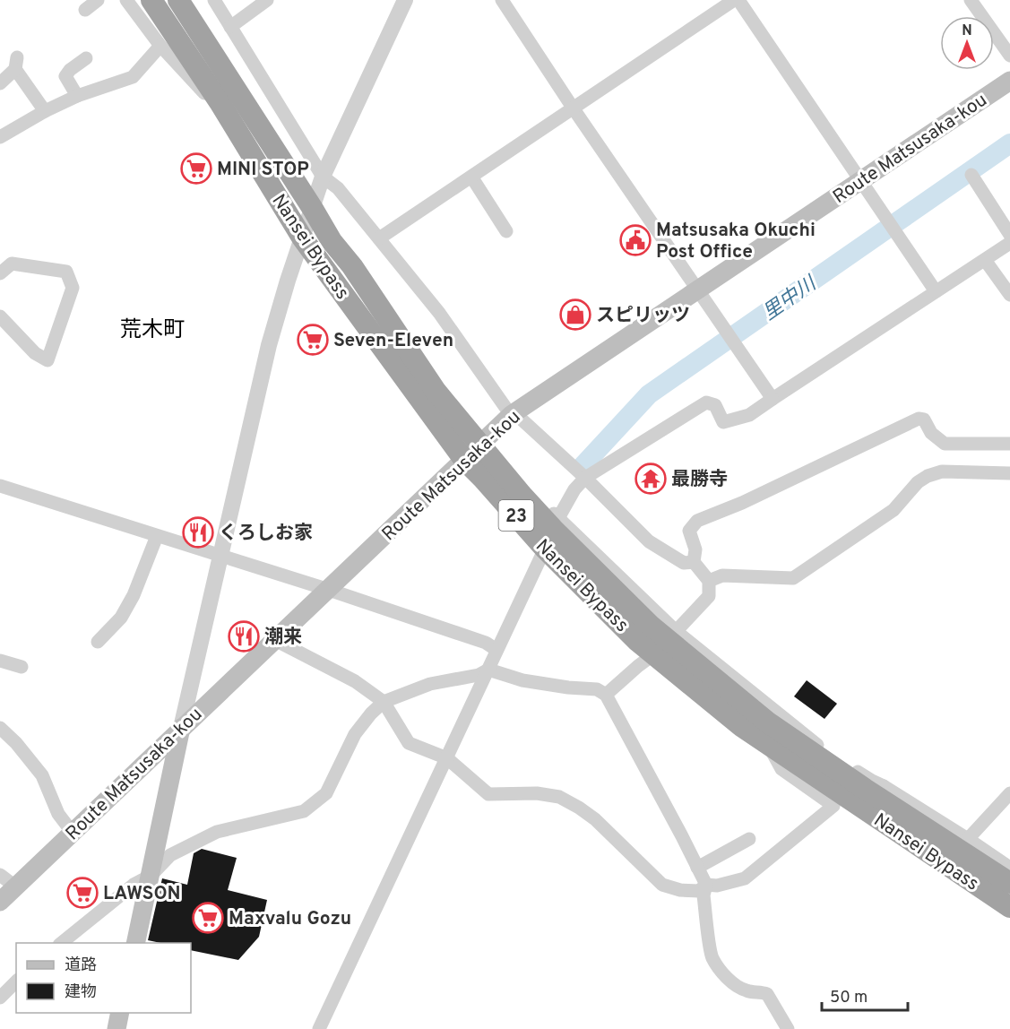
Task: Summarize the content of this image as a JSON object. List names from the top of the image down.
{
  "streets": {
    "highway": ["Nansei Bypass", "23"],
    "main road": ["Route Matsusaka-kou"]
  },
  "crossings": [
    ["Route Matsusaka-kou", "Nansei Bypass"]
  ],
  "districts": ["荒木町"],
  "water": ["里中川"],
  "places": {
    "supermarket": [
      "MINI STOP",
      "Seven-Eleven",
      "LAWSON",
      "Maxvalu Gozu"
    ],
    "public building": ["Matsusaka Okuchi Post Office"],
    "shop": ["スピリッツ"],
    "temple": ["最勝寺"],
    "restaurant": ["くろしお家", "潮来"]
  },
  "legend": ["道路", "建物"],
  "scale_bar": "50 m",
  "north": "top"
}
